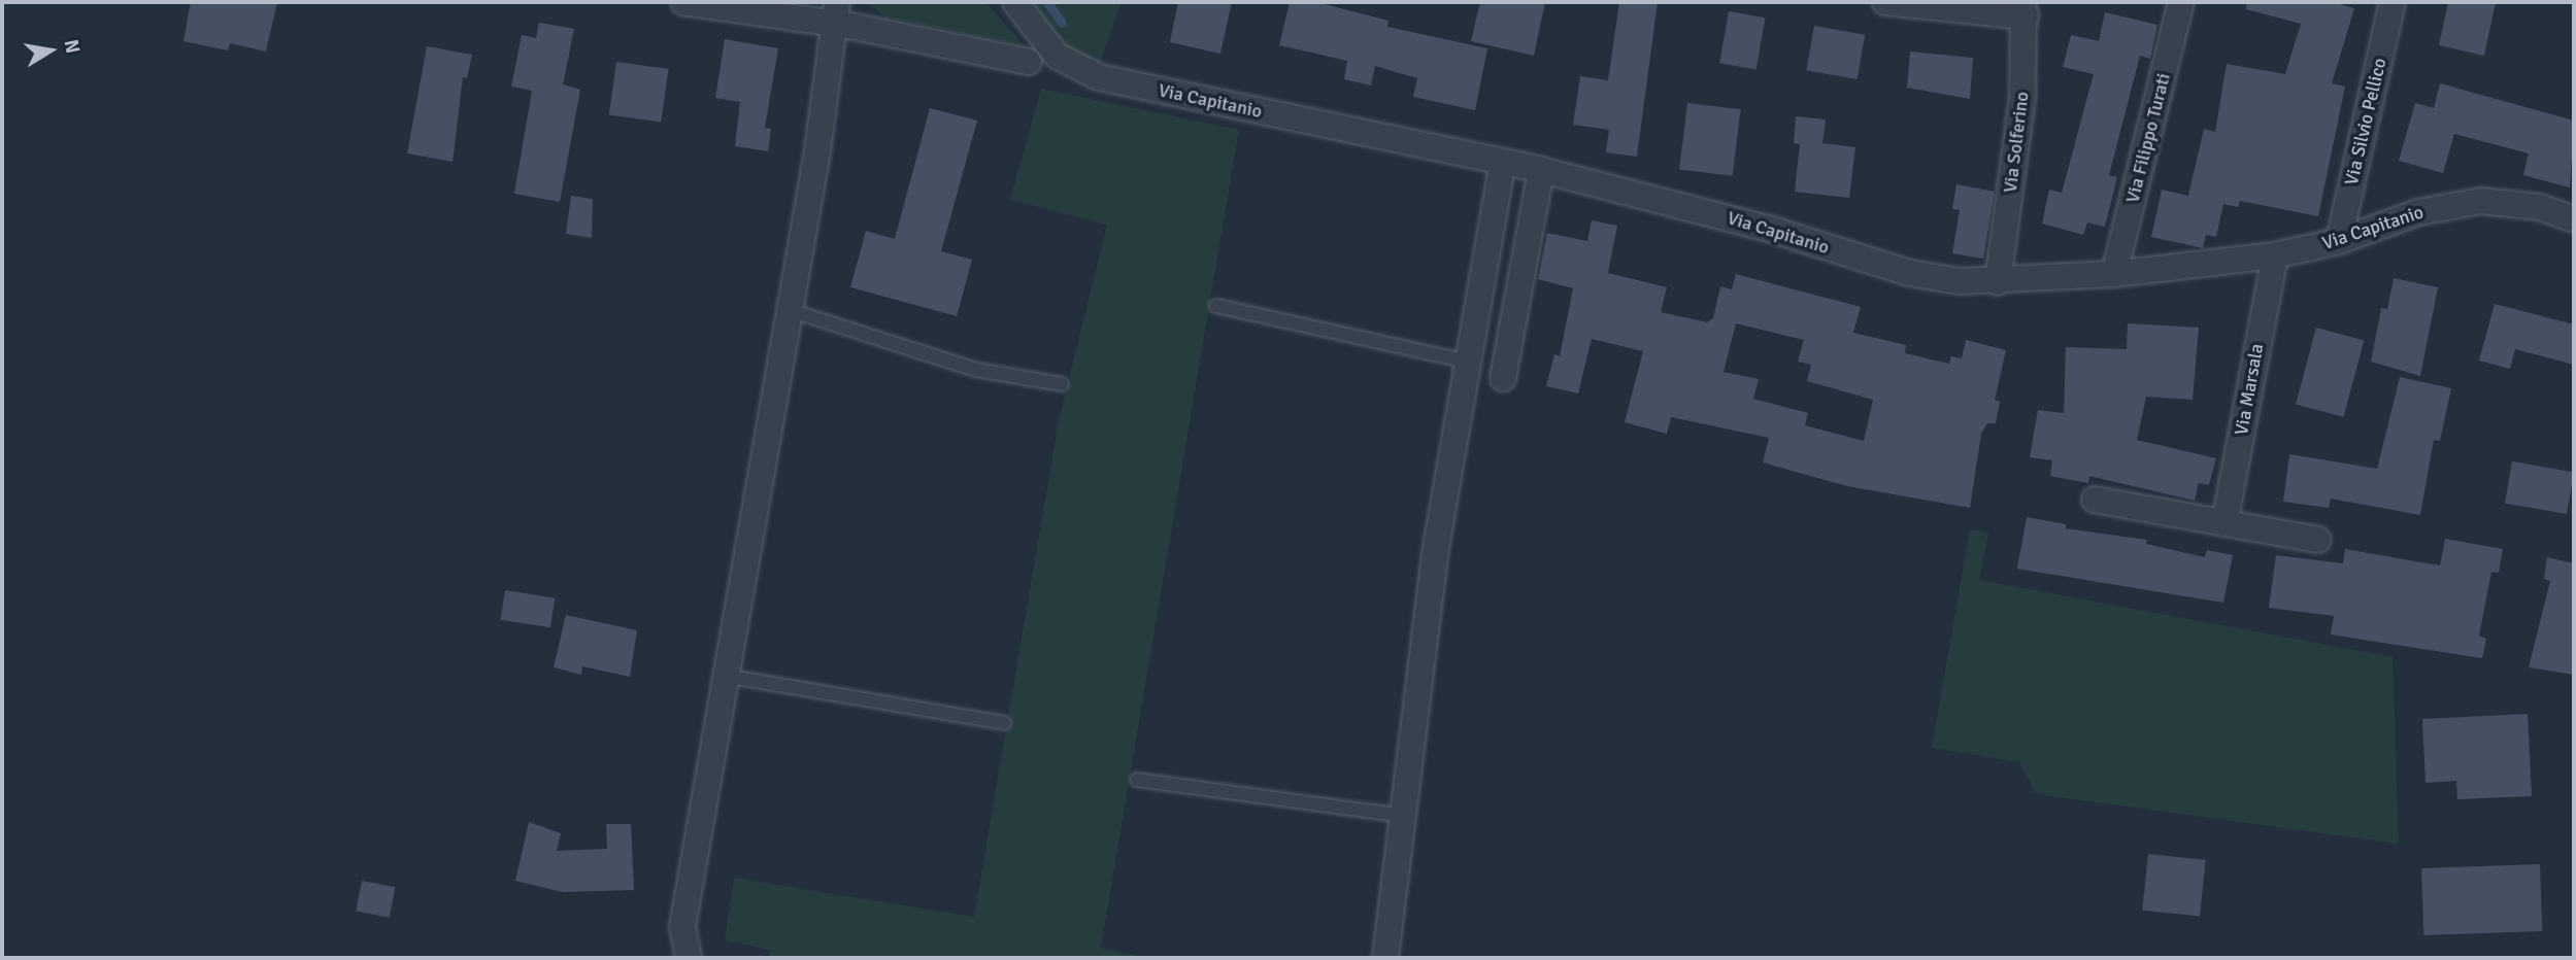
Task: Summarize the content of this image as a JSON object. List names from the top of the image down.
{
  "streets": {
    "street": [
      "Via Capitanio",
      "Via Silvio Pellico",
      "Via Filippo Turati",
      "Via Solferino",
      "Via Marsala"
    ]
  },
  "crossings": [
    ["Via Capitanio", "Via Silvio Pellico"],
    ["Via Capitanio", "Via Filippo Turati"],
    ["Via Capitanio", "Via Solferino"],
    ["Via Capitanio", "Via Marsala"]
  ],
  "north": "right"
}
